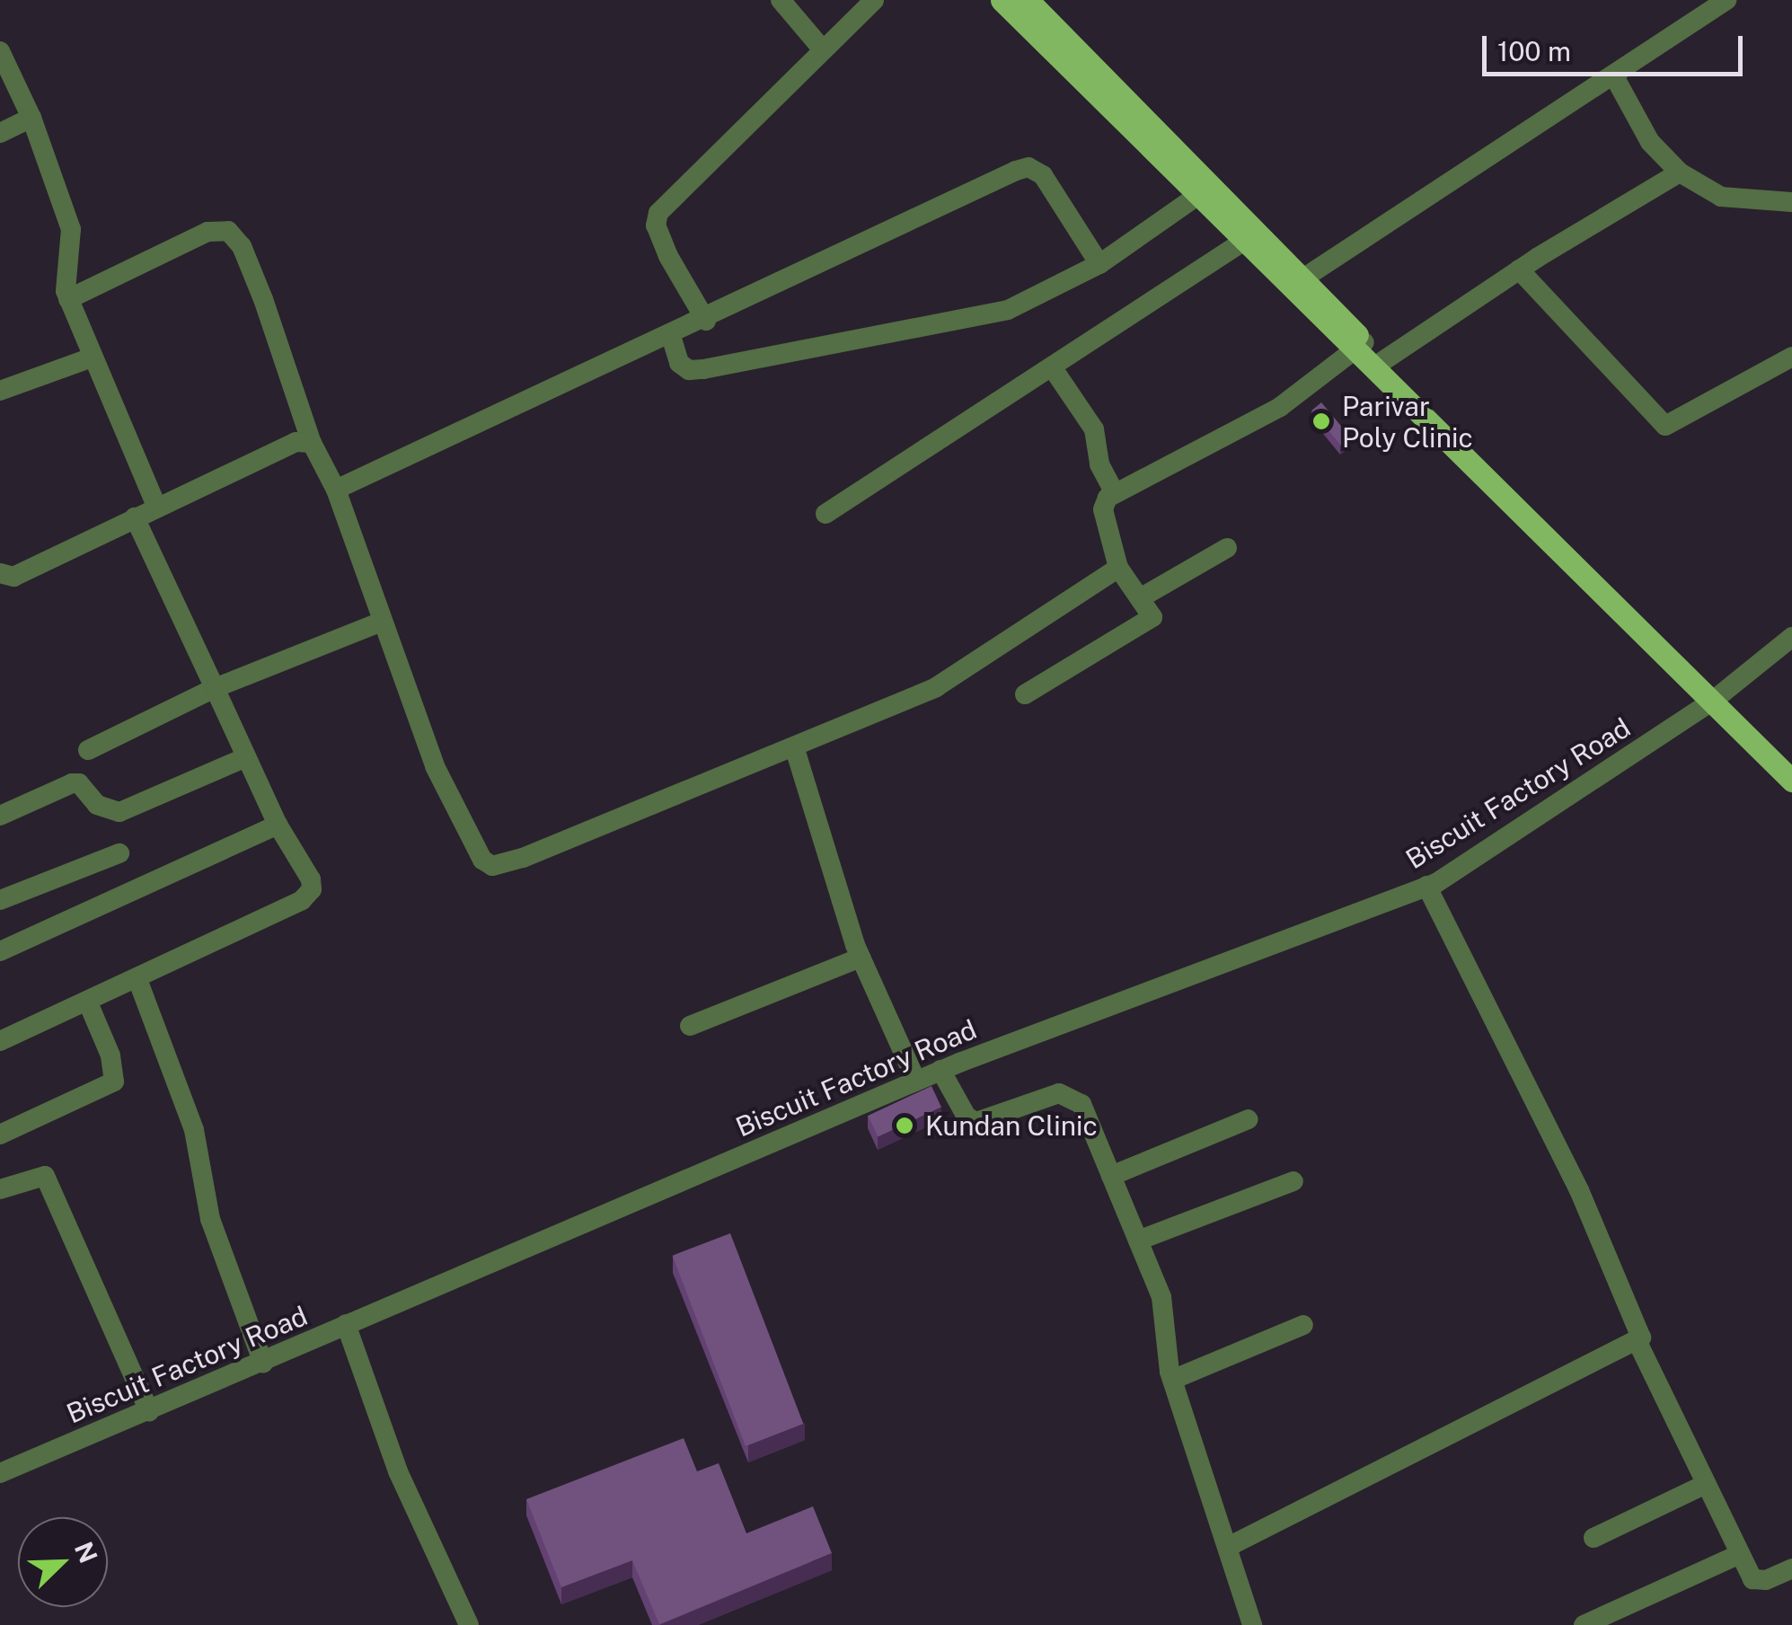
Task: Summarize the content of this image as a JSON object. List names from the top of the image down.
{
  "streets": {
    "street": ["Biscuit Factory Road"]
  },
  "places": ["Parivar Poly Clinic", "Kundan Clinic"],
  "scale_bar": "100 m",
  "north": "top right"
}
